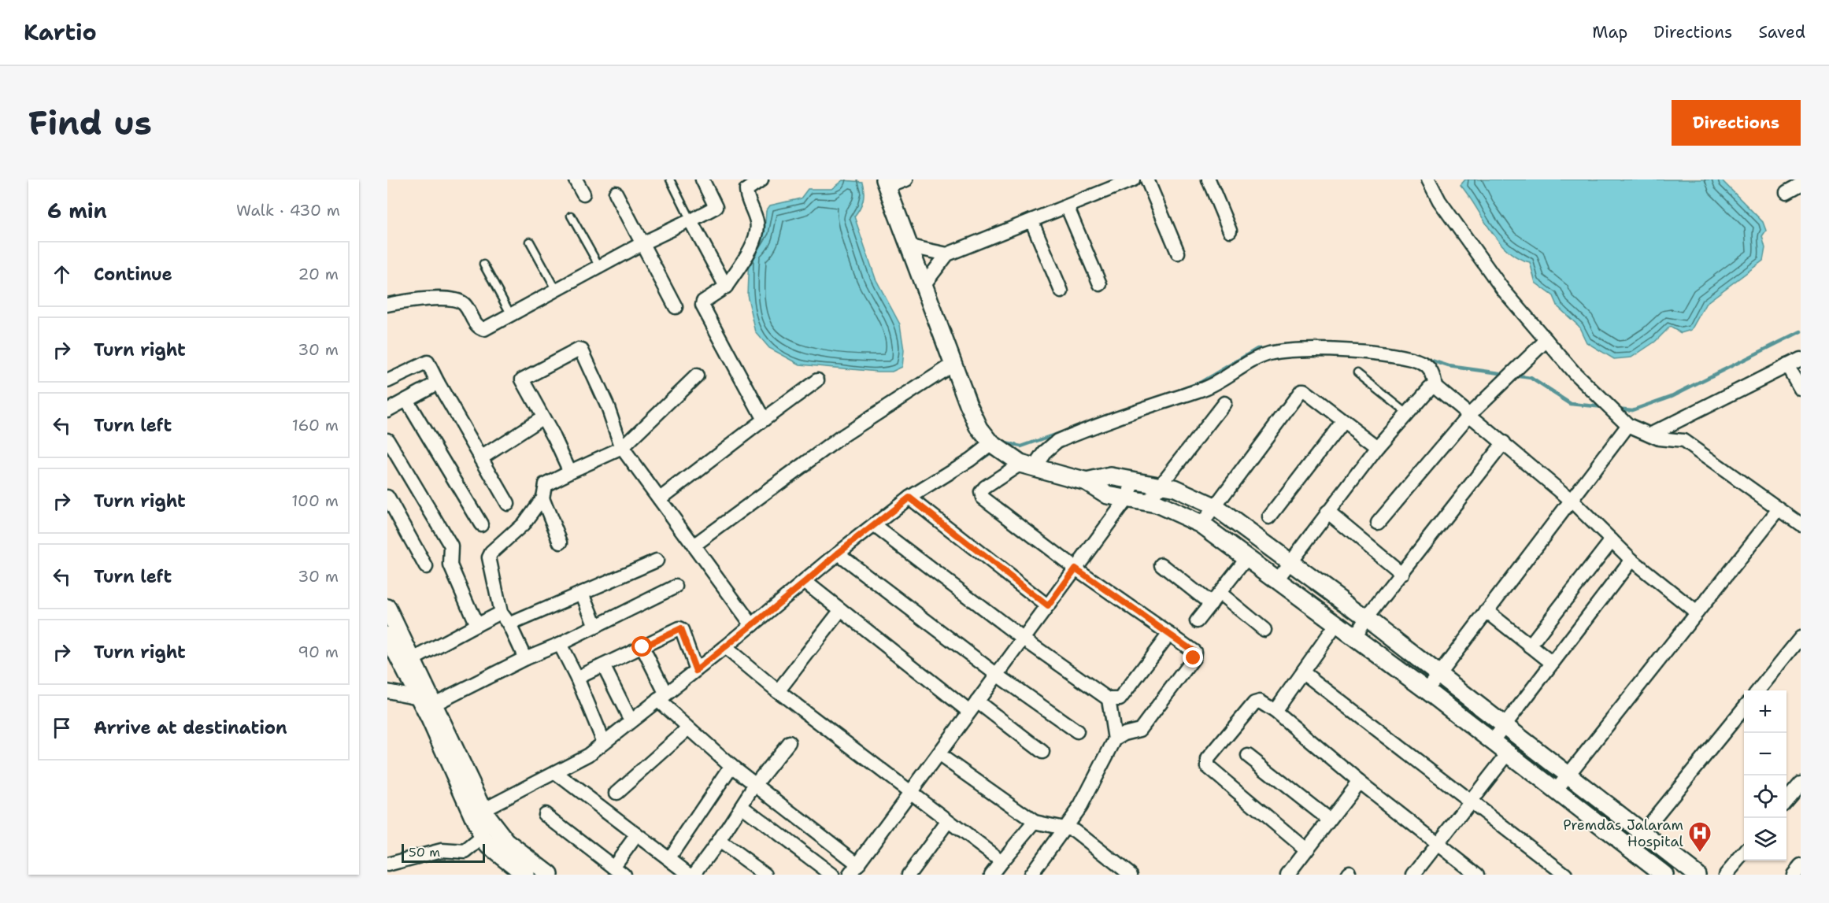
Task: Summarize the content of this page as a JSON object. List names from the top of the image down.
{
  "places": {
    "hospital": ["Premdas Jalaram Hospital"]
  },
  "scale_bar": "50 m",
  "page": {
    "header": "Kartio",
    "nav": ["Map", "Directions", "Saved"],
    "buttons": "Directions",
    "title": "Find us",
    "heading": ["6 min", "Walk · 430 m"],
    "list": [
      ["Continue", "20 m"],
      ["Turn right", "30 m"],
      ["Turn left", "160 m"],
      ["Turn right", "100 m"],
      ["Turn left", "30 m"],
      ["Turn right", "90 m"],
      "Arrive at destination"
    ],
    "map_buttons": ["+", "−"],
    "scale": "50 m"
  }
}
